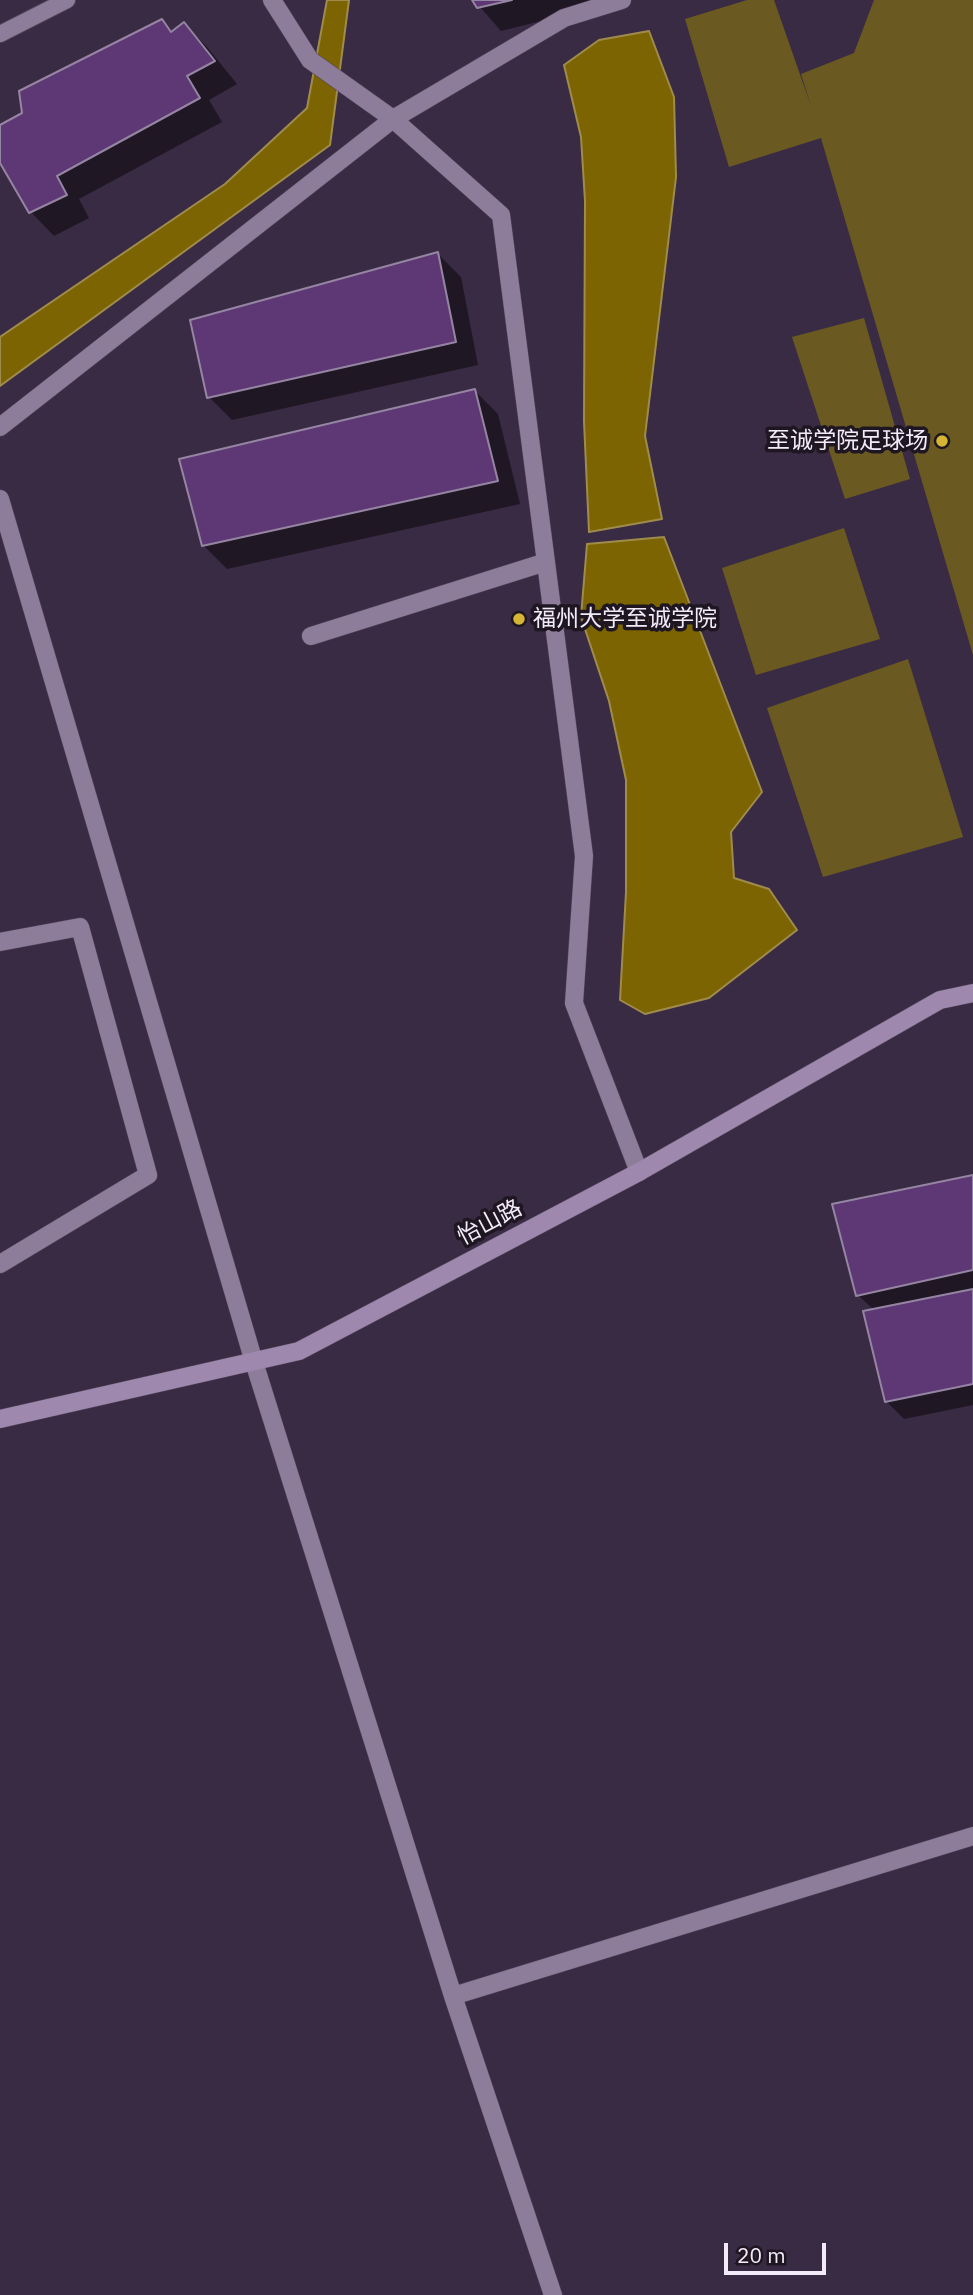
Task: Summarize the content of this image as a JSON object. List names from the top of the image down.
{
  "streets": {
    "street": ["怡山路"]
  },
  "places": ["至诚学院足球场", "福州大学至诚学院"],
  "scale_bar": "20 m"
}
